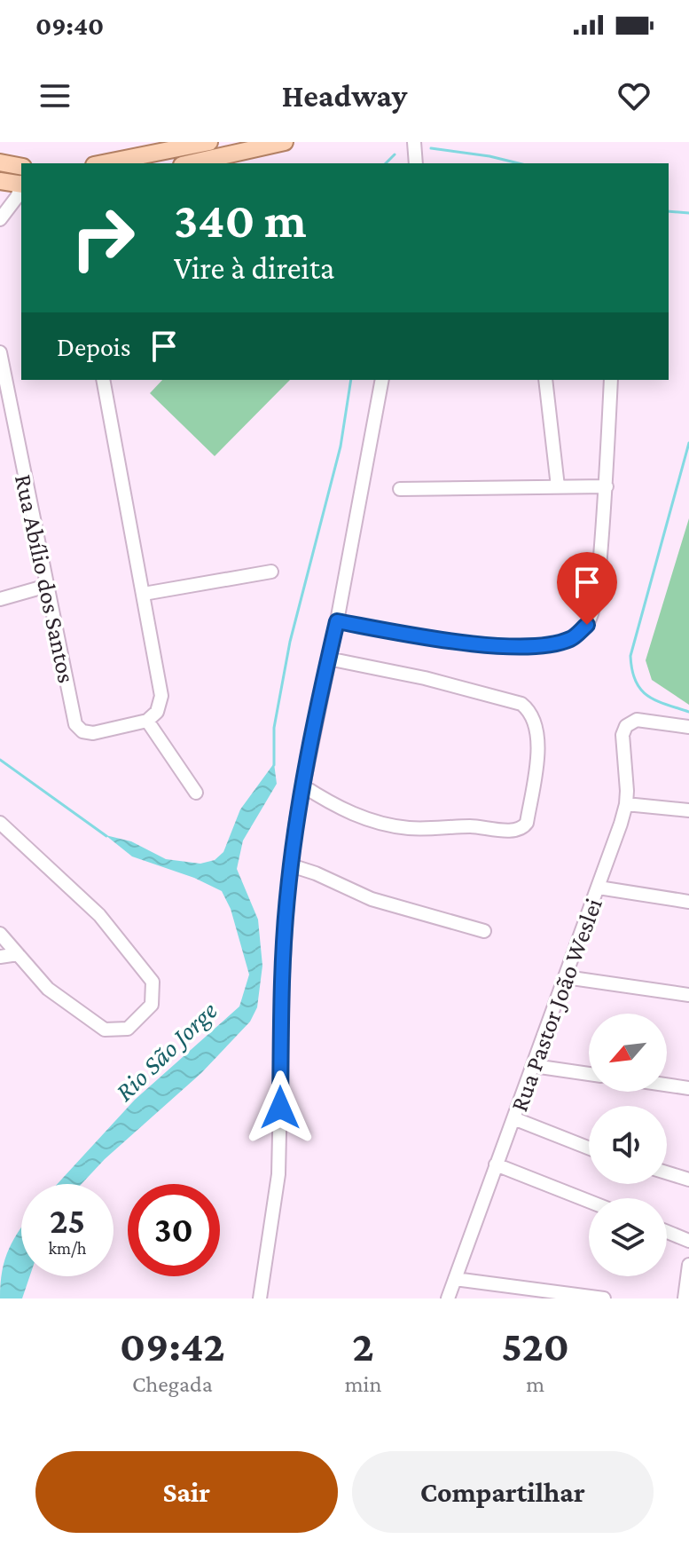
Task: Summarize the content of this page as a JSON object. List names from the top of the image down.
{
  "streets": {
    "street": ["Rua Abílio dos Santos", "Rua Pastor João Weslei"]
  },
  "water": ["Rio São Jorge"],
  "north": "bottom left",
  "page": {
    "status": "09:40",
    "header": "Headway",
    "turn": ["340 m", "Vire à direita"],
    "then": "Depois",
    "speed": "25 km/h",
    "limit": "30",
    "eta": [
      "09:42",
      "Chegada",
      "2",
      "min",
      "520",
      "m"
    ],
    "buttons": ["Sair", "Compartilhar"]
  }
}
